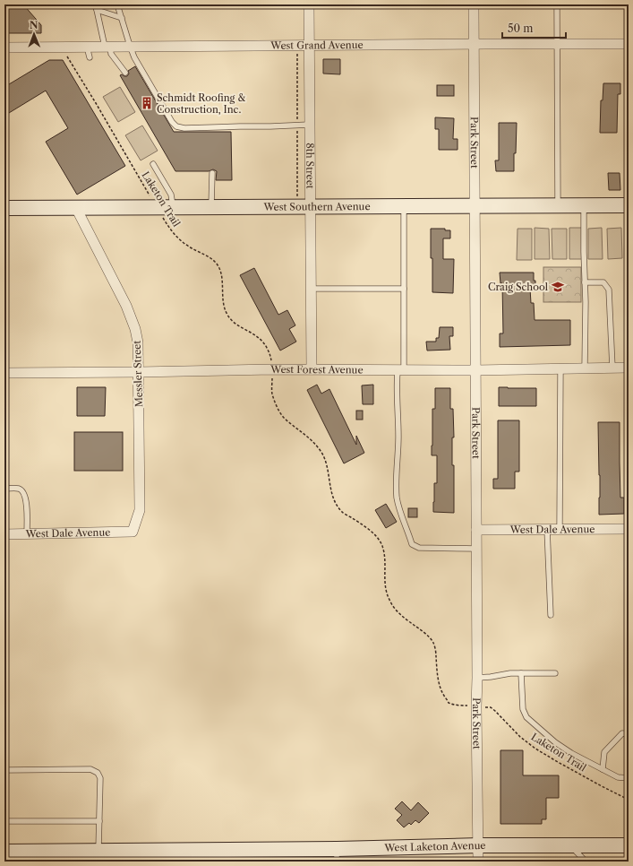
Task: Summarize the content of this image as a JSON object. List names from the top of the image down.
{
  "streets": {
    "street": [
      "West Grand Avenue",
      "Park Street",
      "8th Street",
      "West Southern Avenue",
      "West Forest Avenue",
      "Messler Street",
      "West Dale Avenue",
      "West Laketon Avenue"
    ],
    "path": ["Laketon Trail"]
  },
  "crossings": [
    ["West Grand Avenue", "Park Street"],
    ["West Grand Avenue", "8th Street"],
    ["West Grand Avenue", "Laketon Trail"],
    ["Park Street", "Laketon Trail"],
    ["Park Street", "West Southern Avenue"],
    ["Park Street", "West Forest Avenue"],
    ["Park Street", "West Dale Avenue"],
    ["Park Street", "West Laketon Avenue"],
    ["8th Street", "West Southern Avenue"],
    ["8th Street", "West Forest Avenue"],
    ["Laketon Trail", "West Southern Avenue"],
    ["Laketon Trail", "West Forest Avenue"],
    ["West Southern Avenue", "Messler Street"],
    ["West Forest Avenue", "Messler Street"],
    ["Messler Street", "West Dale Avenue"]
  ],
  "places": {
    "building": ["Schmidt Roofing & Construction, Inc."],
    "school or university": ["Craig School"]
  },
  "scale_bar": "50 m",
  "north": "top"
}
